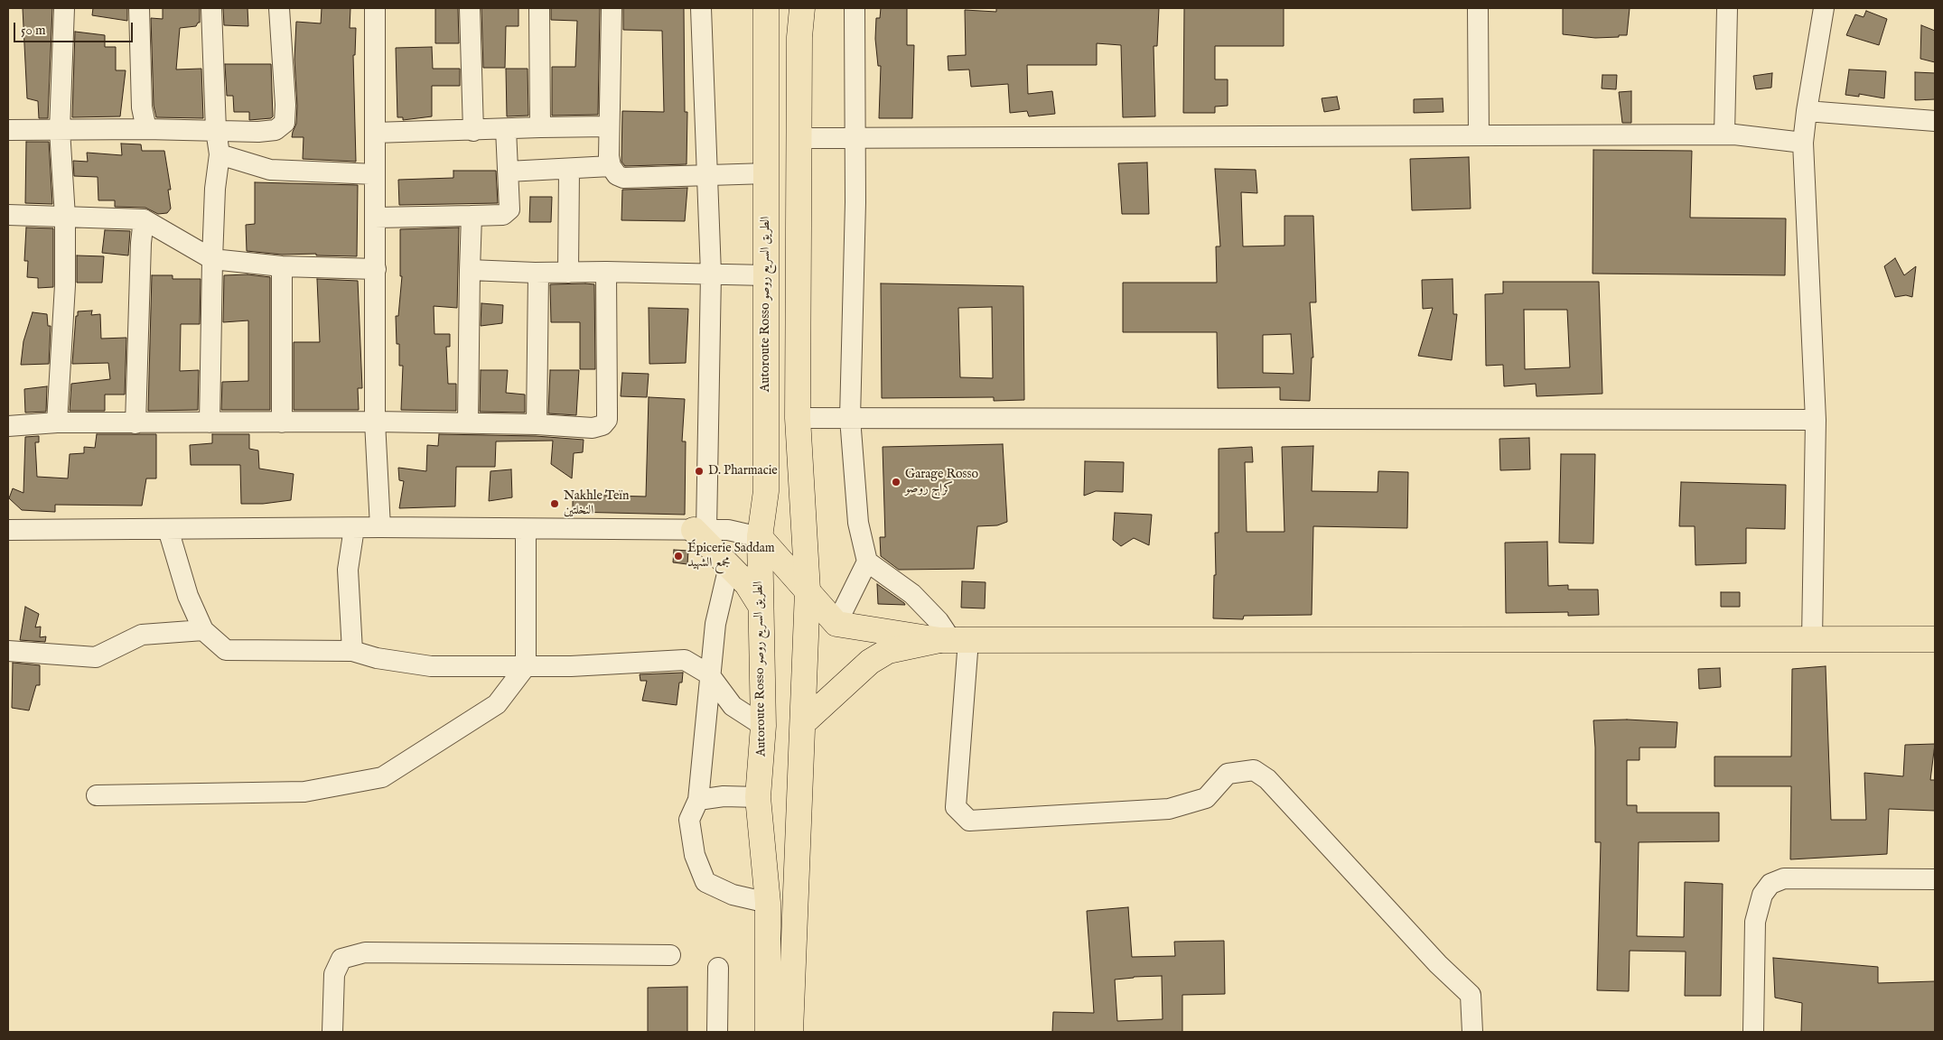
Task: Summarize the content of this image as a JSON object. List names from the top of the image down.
{
  "streets": {
    "main road": ["Autoroute Rosso الطريق السريع روصو"]
  },
  "places": [
    "D. Pharmacie",
    "Garage Rosso كراج روصو",
    "Nakhle Teïn النخلتين",
    "Épicerie Saddam مجمع الشهيد"
  ],
  "scale_bar": "50 m"
}
